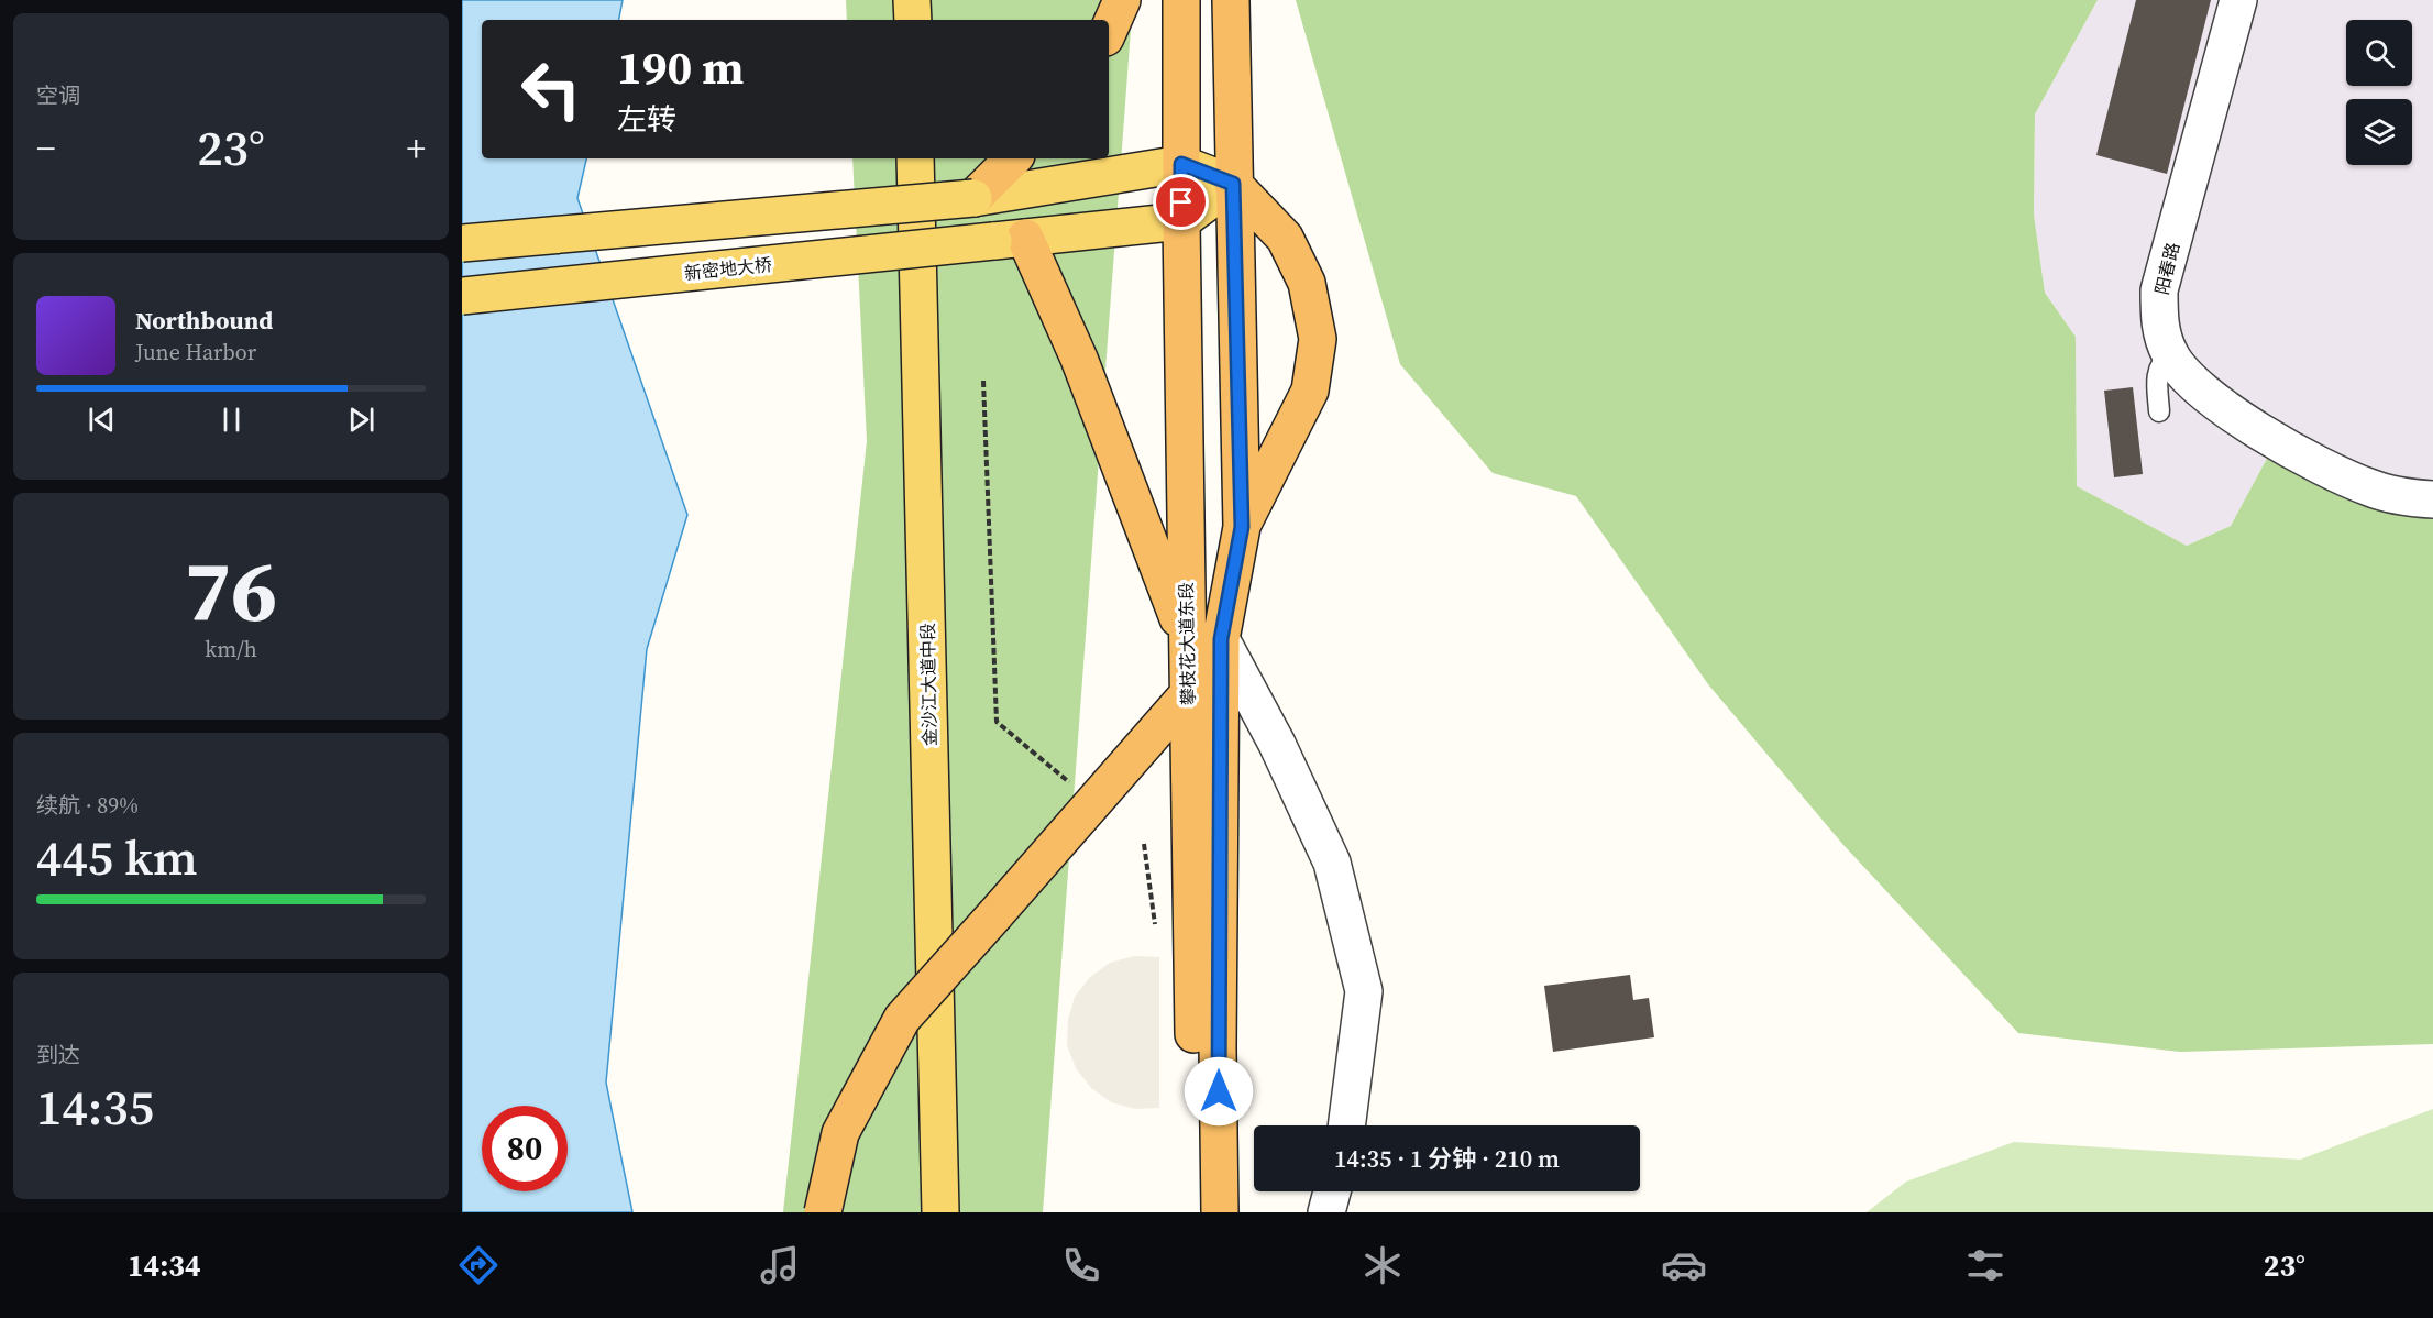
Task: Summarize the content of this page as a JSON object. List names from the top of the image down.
{
  "streets": {
    "highway": ["攀枝花大道东段"],
    "main road": ["新密地大桥", "金沙江大道中段"],
    "street": ["阳春路"]
  },
  "crossings": [
    ["新密地大桥", "攀枝花大道东段"]
  ],
  "page": {
    "tile": [
      "空调",
      ["76", "km/h"],
      ["续航 · 89%", "445 km"],
      ["到达", "14:35"]
    ],
    "turn": ["190 m", "左转"],
    "heat": ["−", "23°", "+"],
    "song": ["Northbound", "June Harbor"],
    "limit": "80",
    "trip": "14:35 · 1 分钟 · 210 m",
    "tabs": ["14:34", "23°"]
  }
}
